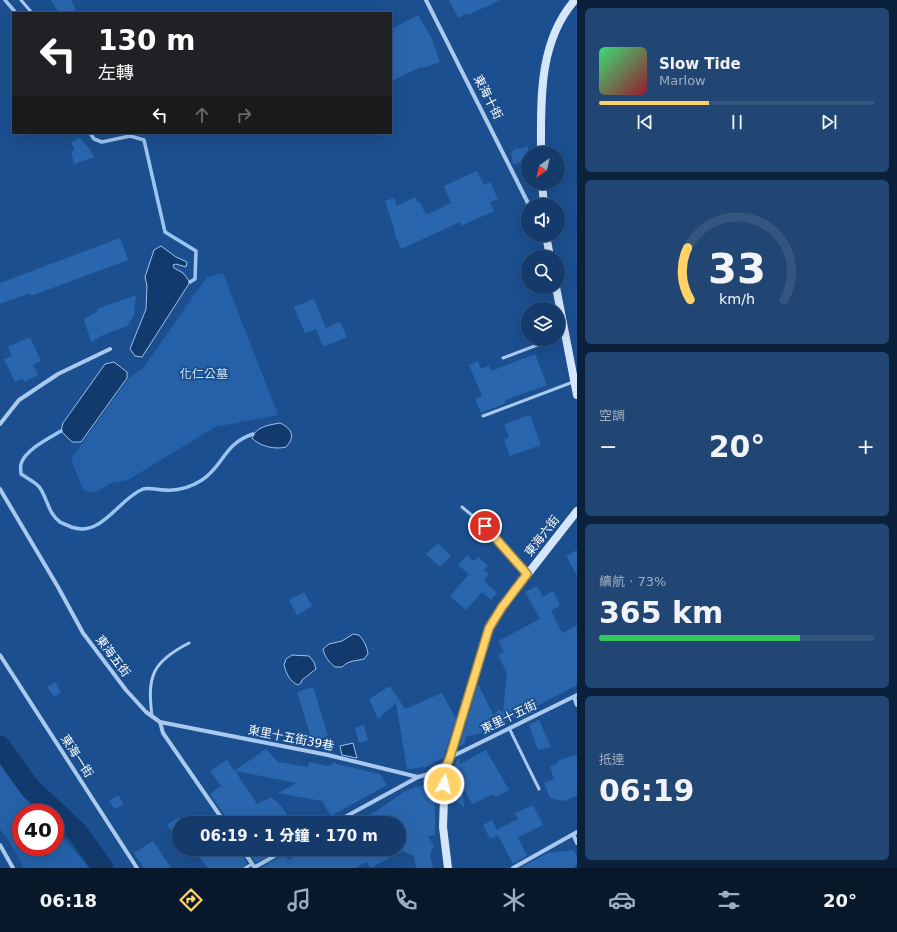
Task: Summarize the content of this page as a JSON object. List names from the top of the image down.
{
  "streets": {
    "street": [
      "東海十街",
      "東海六街",
      "東海五街",
      "東里十五街",
      "東里十五街39巷",
      "東海一街"
    ]
  },
  "crossings": [
    ["東海六街", "東里十五街"],
    ["東海五街", "東里十五街39巷"]
  ],
  "parks": ["化仁公墓"],
  "north": "bottom left",
  "page": {
    "turn": ["130 m", "左轉"],
    "song": ["Slow Tide", "Marlow"],
    "tile": [
      "空調",
      ["續航 · 73%", "365 km"],
      ["抵達", "06:19"]
    ],
    "heat": ["−", "20°", "+"],
    "limit": "40",
    "trip": "06:19 · 1 分鐘 · 170 m",
    "tabs": ["06:18", "20°"],
    "gauge": ["33", "km/h"]
  }
}
